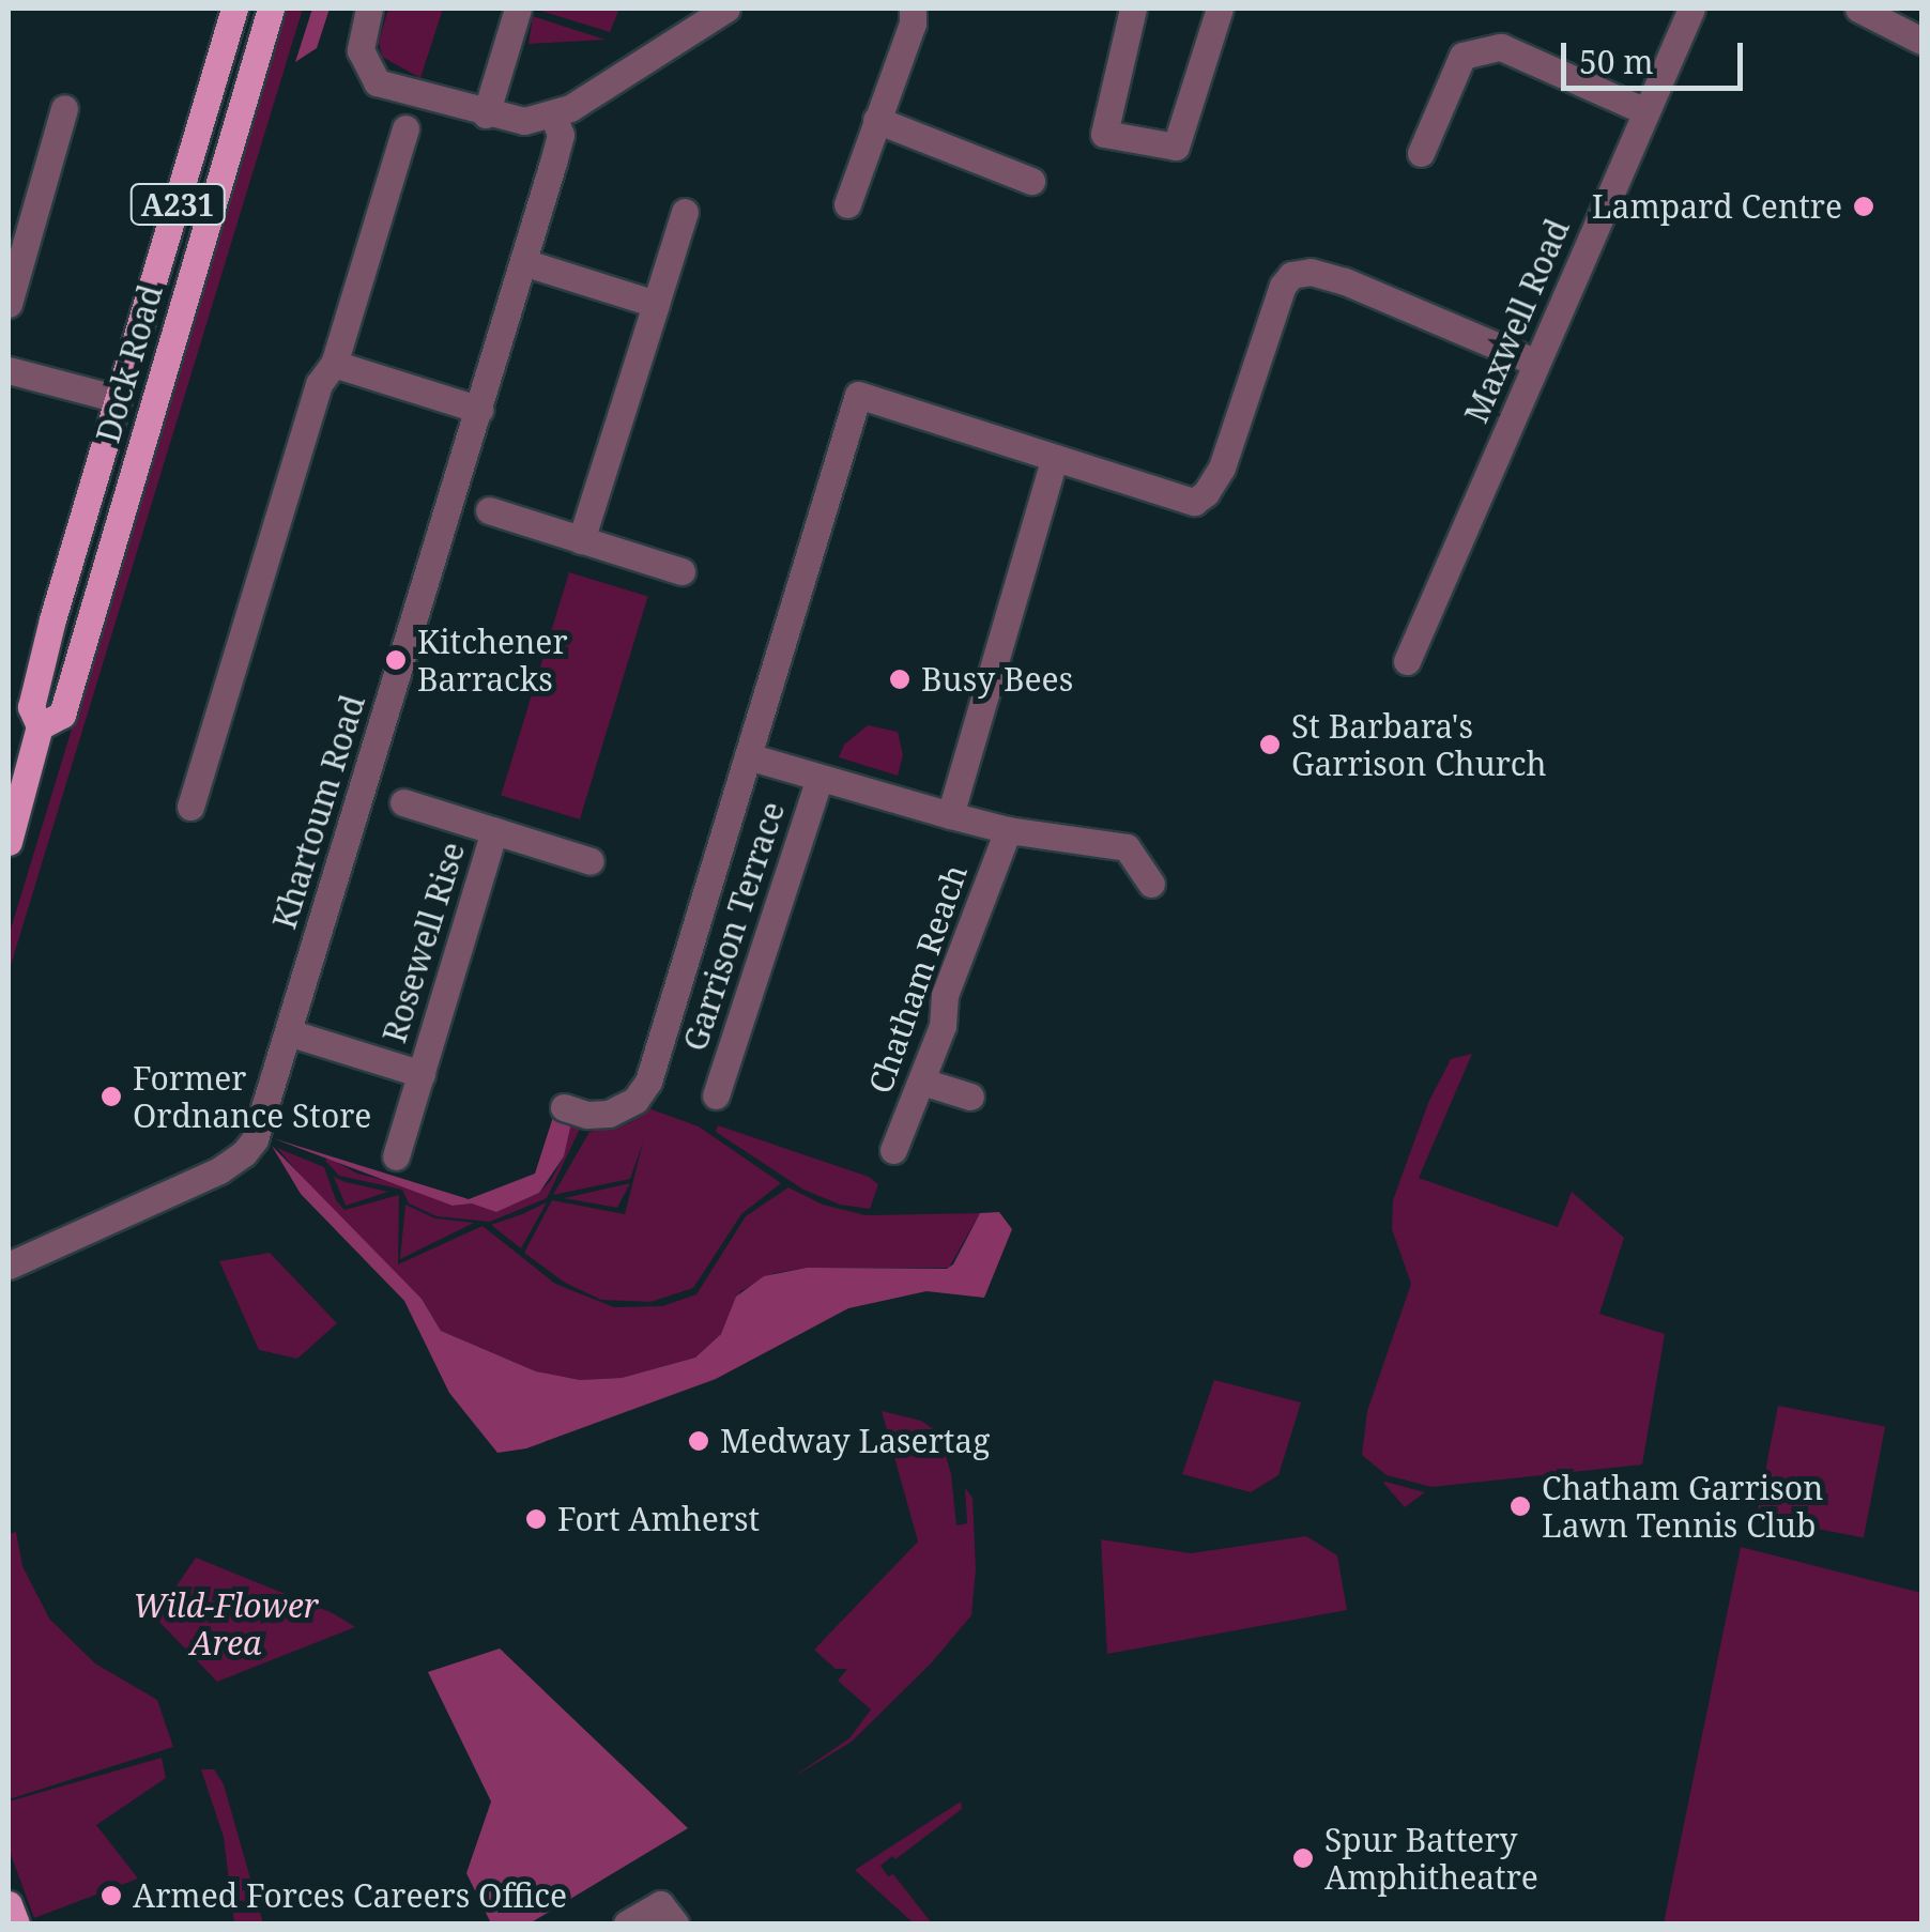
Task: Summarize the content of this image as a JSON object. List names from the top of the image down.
{
  "streets": {
    "main road": ["A231", "Dock Road"],
    "street": [
      "Maxwell Road",
      "Khartoum Road",
      "Garrison Terrace",
      "Rosewell Rise",
      "Chatham Reach"
    ]
  },
  "crossings": [
    ["Khartoum Road", "Rosewell Rise"]
  ],
  "parks": ["Wild-Flower Area"],
  "places": [
    "Lampard Centre",
    "Kitchener Barracks",
    "Busy Bees",
    "St Barbara's Garrison Church",
    "Former Ordnance Store",
    "Medway Lasertag",
    "Chatham Garrison Lawn Tennis Club",
    "Fort Amherst",
    "Spur Battery Amphitheatre",
    "Armed Forces Careers Office"
  ],
  "scale_bar": "50 m"
}
